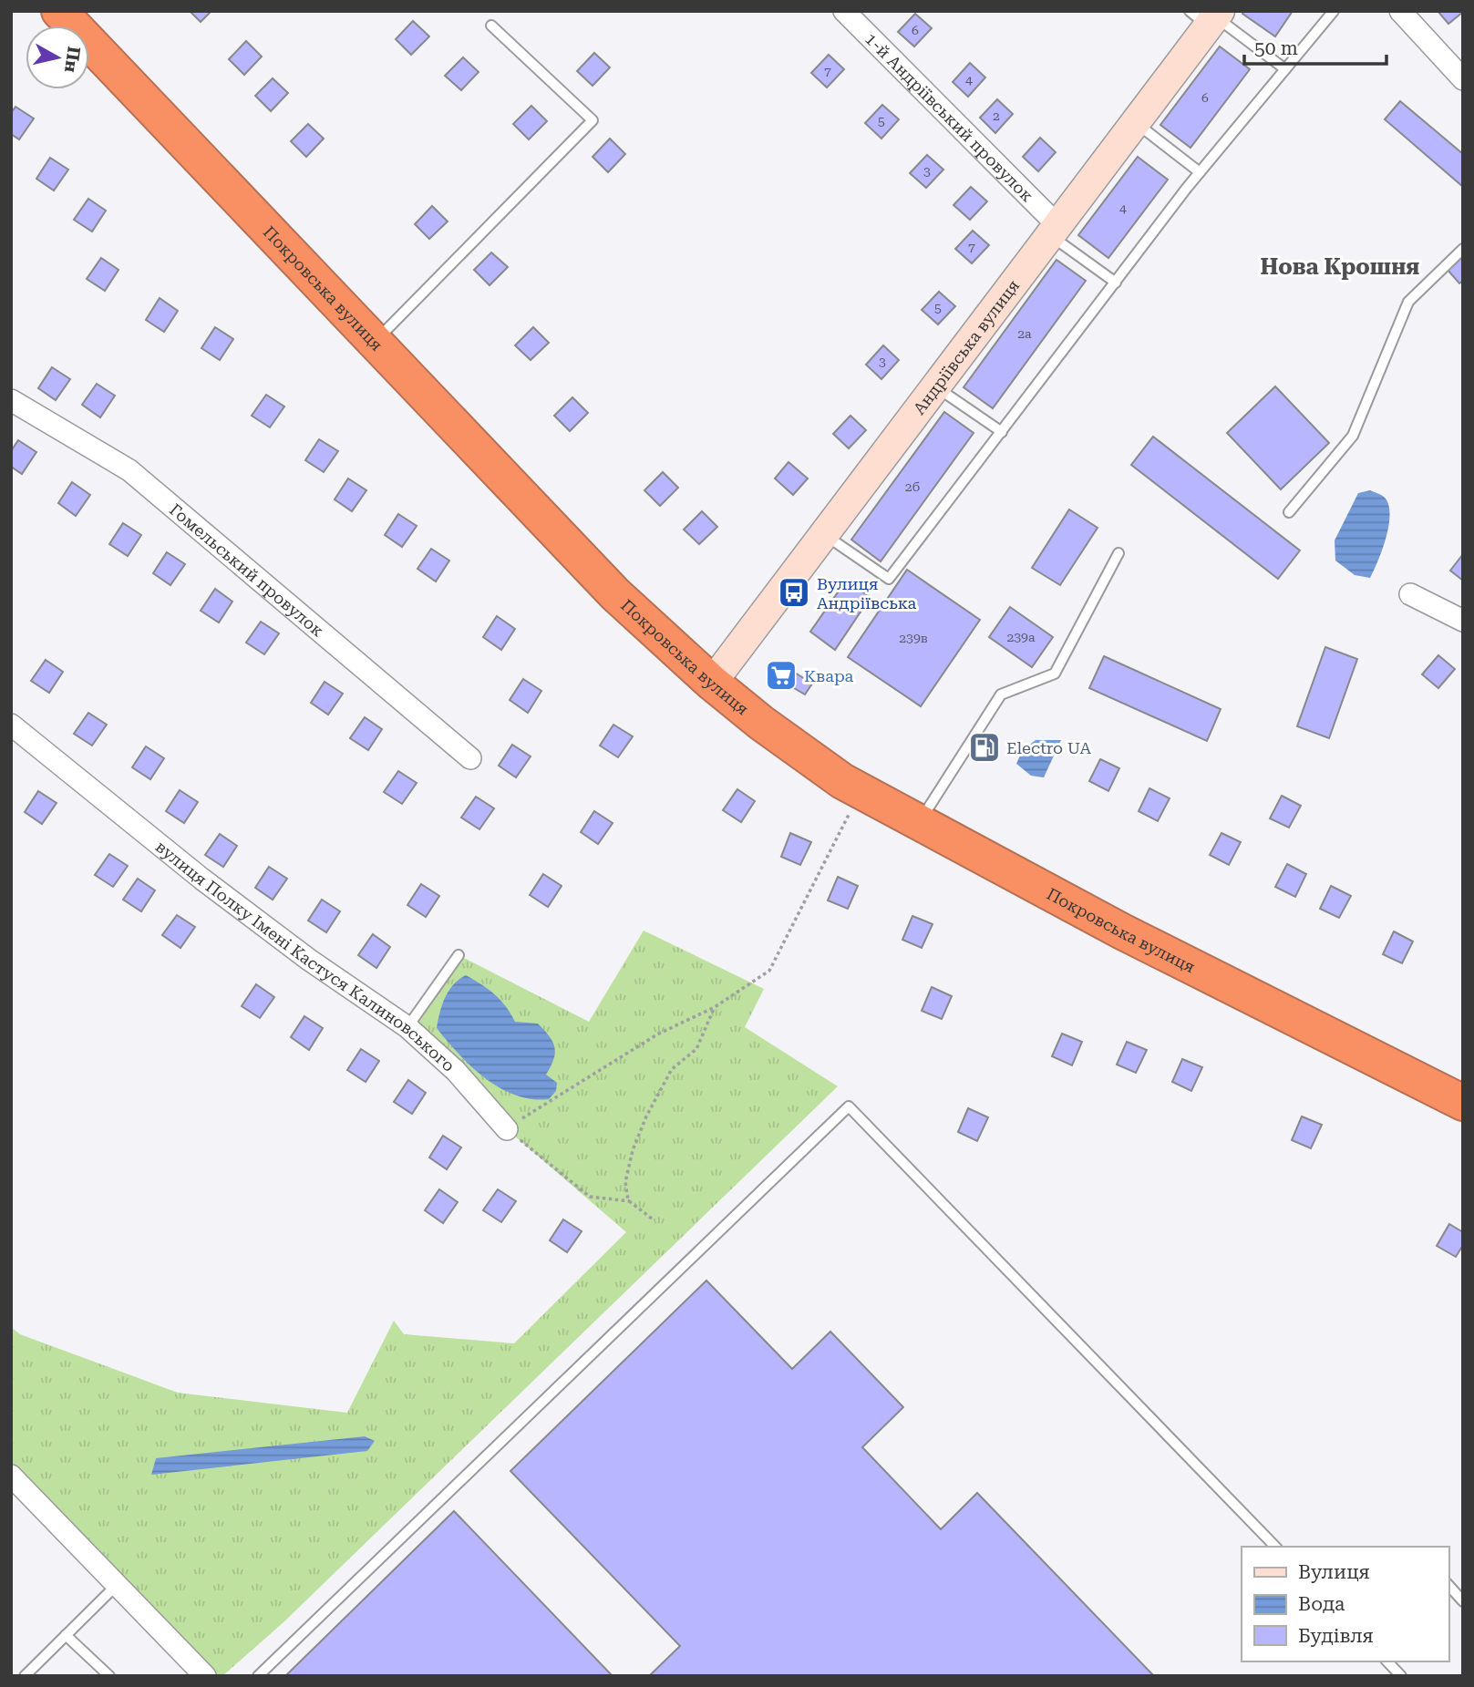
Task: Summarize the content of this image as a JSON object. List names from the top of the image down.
{
  "streets": {
    "highway": ["Покровська вулиця"],
    "street": [
      "1-й Андріївський провулок",
      "Андріївська вулиця",
      "Гомельський провулок",
      "вулиця Полку Імені Кастуся Калиновського"
    ]
  },
  "crossings": [
    ["1-й Андріївський провулок", "Андріївська вулиця"],
    ["Покровська вулиця", "Андріївська вулиця"]
  ],
  "districts": ["Нова Крошня"],
  "places": {
    "bus stop": ["Вулиця Андріївська"],
    "supermarket": ["Квара"],
    "fuel station": ["Electro UA"]
  },
  "house_numbers": [
    "6",
    "7",
    "4",
    "6",
    "2",
    "5",
    "3",
    "4",
    "7",
    "5",
    "2а",
    "3",
    "2б",
    "239а",
    "239в"
  ],
  "legend": ["Вулиця", "Вода", "Будівля"],
  "scale_bar": "50 m",
  "north": "right"
}
